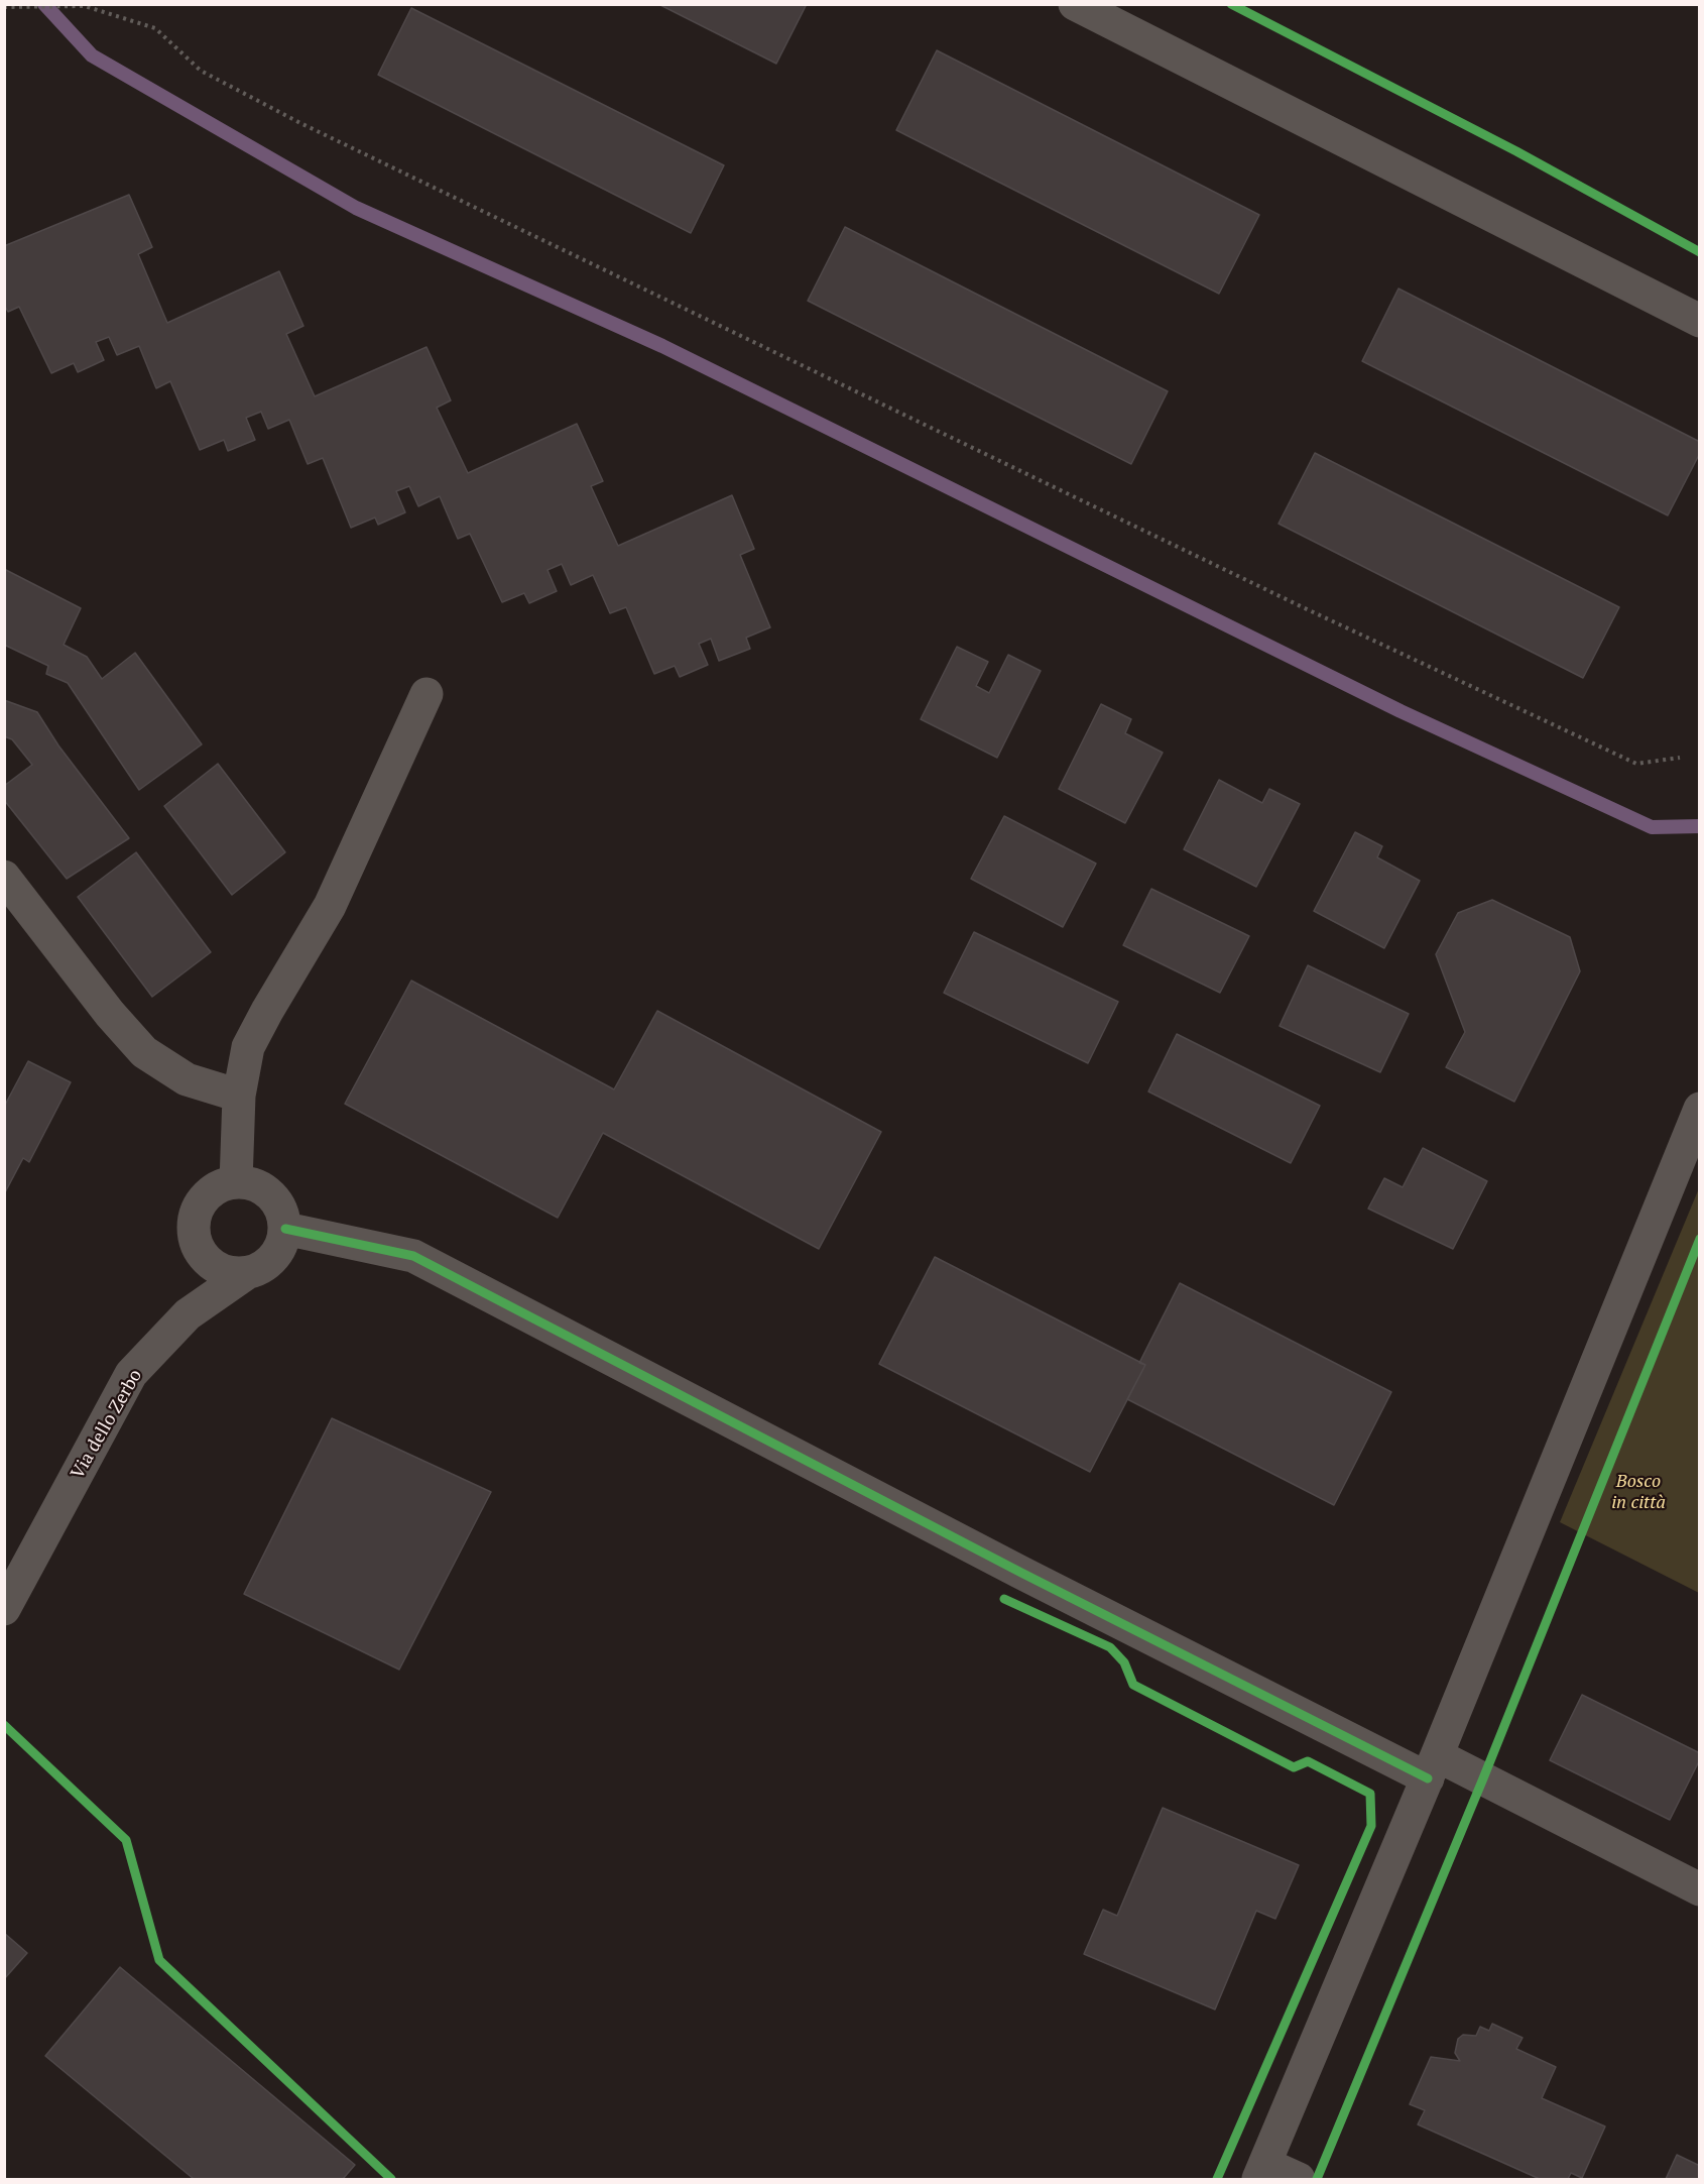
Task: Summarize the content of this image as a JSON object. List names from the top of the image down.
{
  "streets": {
    "street": ["Via dello Zerbo"]
  },
  "parks": ["Bosco in città"]
}
